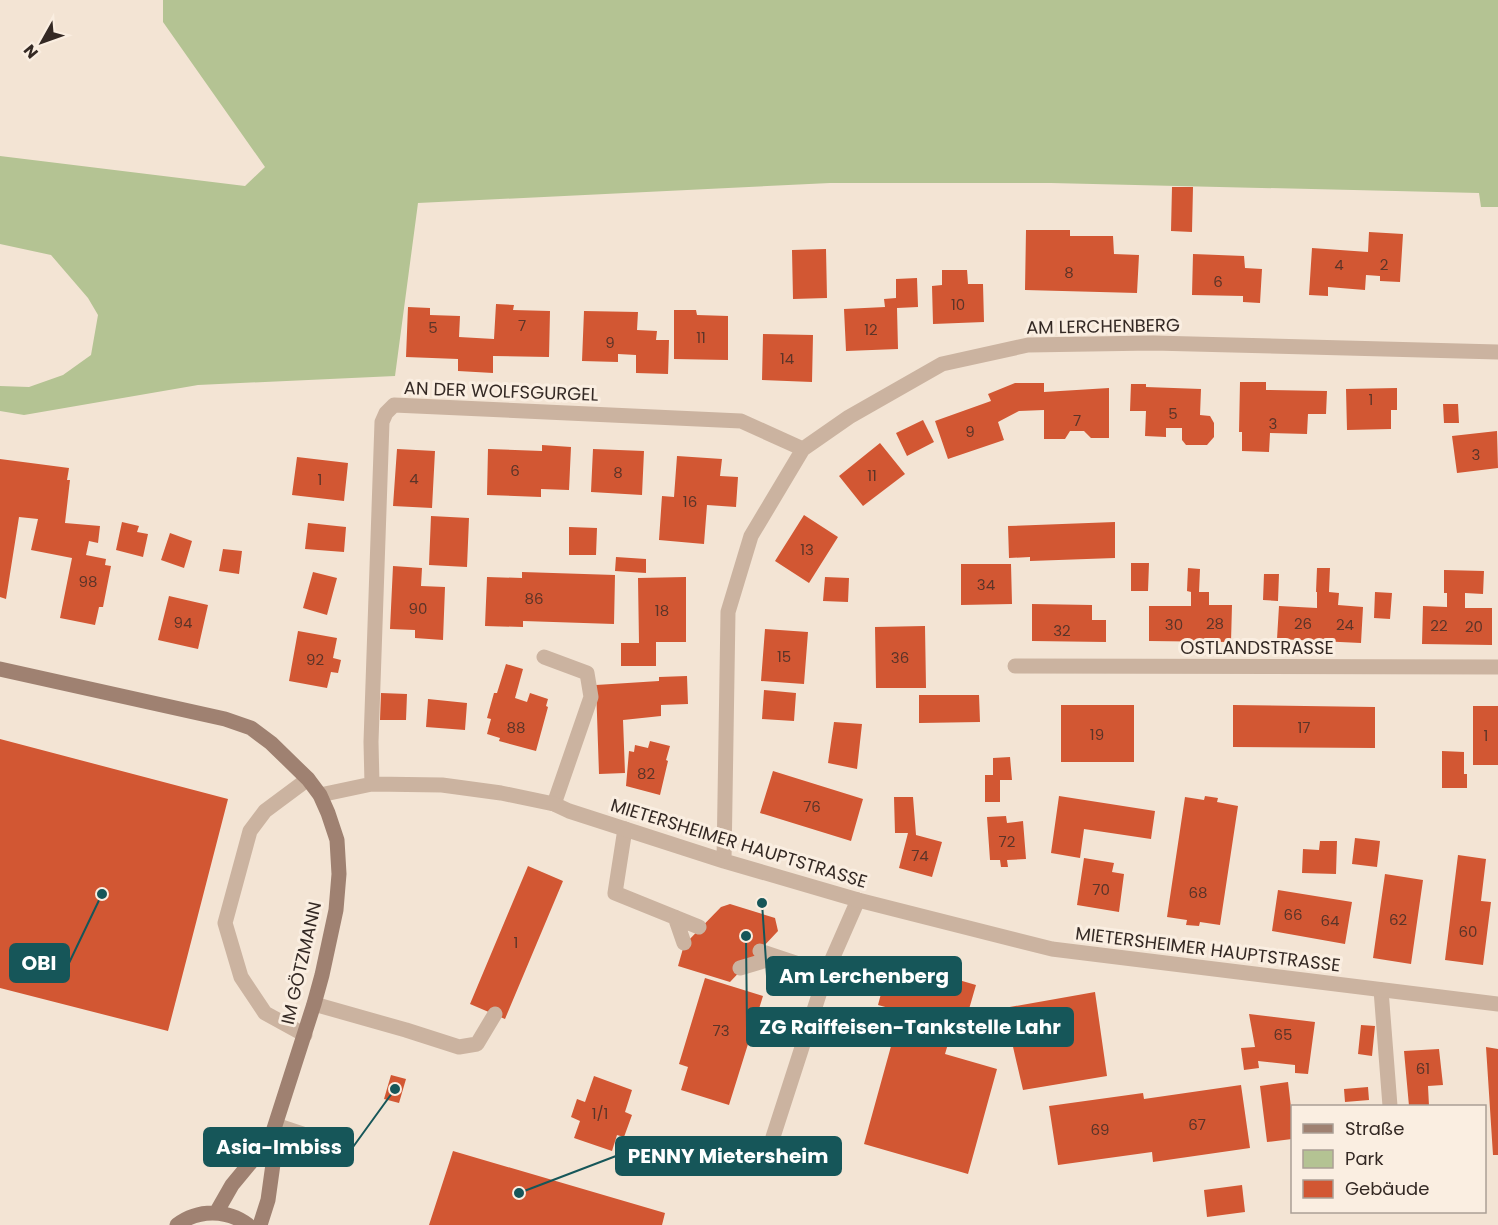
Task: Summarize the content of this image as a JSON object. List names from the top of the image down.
{
  "streets": {
    "street": [
      "AM LERCHENBERG",
      "AN DER WOLFSGURGEL",
      "OSTLANDSTRASSE",
      "MIETERSHEIMER HAUPTSTRASSE",
      "IM GÖTZMANN"
    ]
  },
  "crossings": [
    ["AM LERCHENBERG", "AN DER WOLFSGURGEL"],
    ["AM LERCHENBERG", "MIETERSHEIMER HAUPTSTRASSE"],
    ["AN DER WOLFSGURGEL", "MIETERSHEIMER HAUPTSTRASSE"],
    ["MIETERSHEIMER HAUPTSTRASSE", "IM GÖTZMANN"]
  ],
  "places": [
    "OBI",
    "Am Lerchenberg",
    "ZG Raiffeisen-Tankstelle Lahr",
    "Asia-Imbiss",
    "PENNY Mietersheim"
  ],
  "house_numbers": [
    "4",
    "2",
    "8",
    "6",
    "10",
    "7",
    "5",
    "12",
    "11",
    "9",
    "14",
    "1",
    "5",
    "7",
    "3",
    "9",
    "3",
    "6",
    "8",
    "11",
    "4",
    "1",
    "16",
    "13",
    "98",
    "34",
    "86",
    "90",
    "18",
    "94",
    "28",
    "26",
    "30",
    "24",
    "22",
    "20",
    "32",
    "15",
    "36",
    "92",
    "88",
    "17",
    "19",
    "1",
    "82",
    "76",
    "72",
    "74",
    "70",
    "68",
    "66",
    "62",
    "64",
    "60",
    "1",
    "73",
    "65",
    "61",
    "1/1",
    "67",
    "69"
  ],
  "legend": ["Straße", "Park", "Gebäude"],
  "north": "bottom left"
}
